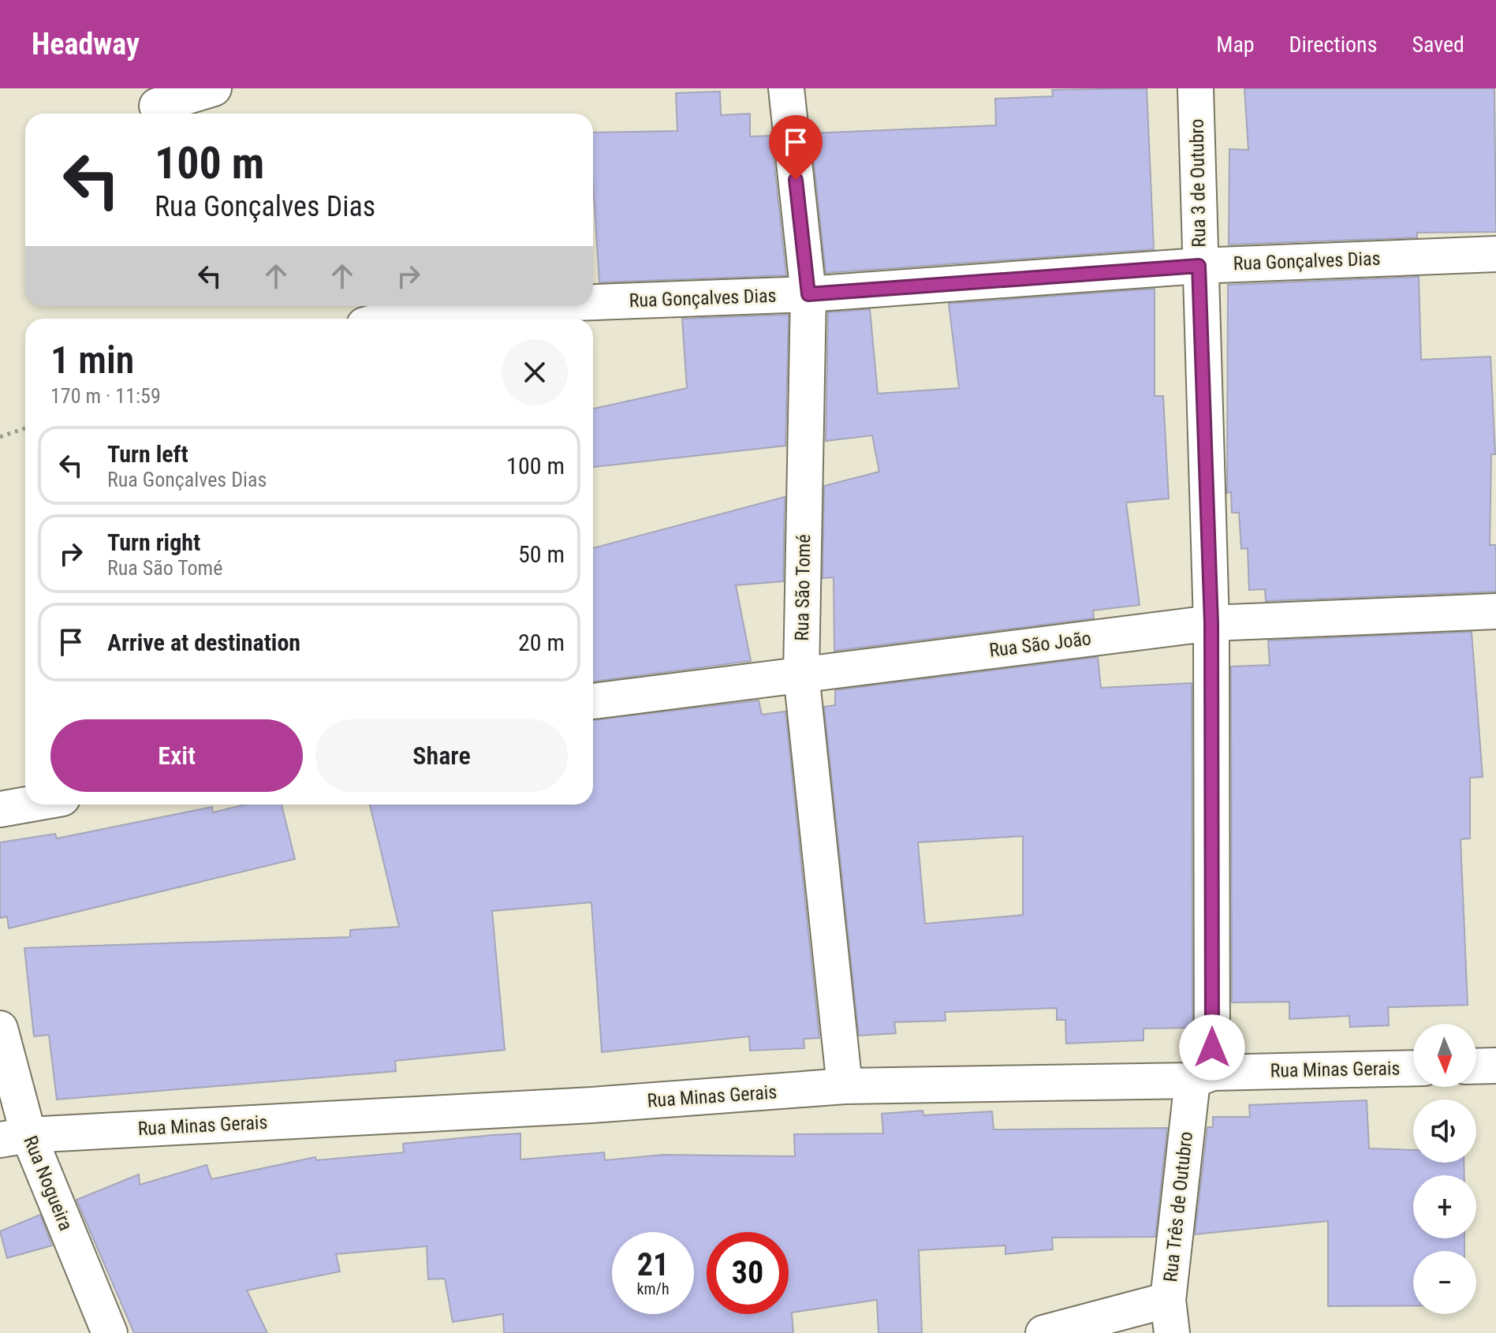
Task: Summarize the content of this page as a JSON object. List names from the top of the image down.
{
  "streets": {
    "street": [
      "Rua 3 de Outubro",
      "Rua Gonçalves Dias",
      "Rua São Tomé",
      "Rua São João",
      "Rua Minas Gerais",
      "Rua Nogueira",
      "Rua Três de Outubro"
    ]
  },
  "crossings": [
    ["Rua 3 de Outubro", "Rua Gonçalves Dias"],
    ["Rua 3 de Outubro", "Rua São João"],
    ["Rua 3 de Outubro", "Rua Minas Gerais"],
    ["Rua 3 de Outubro", "Rua Três de Outubro"],
    ["Rua Gonçalves Dias", "Rua São Tomé"],
    ["Rua São Tomé", "Rua São João"],
    ["Rua São Tomé", "Rua Minas Gerais"],
    ["Rua Minas Gerais", "Rua Nogueira"],
    ["Rua Minas Gerais", "Rua Três de Outubro"]
  ],
  "north": "bottom",
  "page": {
    "header": "Headway",
    "nav": ["Map", "Directions", "Saved"],
    "turn": ["100 m", "Rua Gonçalves Dias"],
    "heading": ["1 min", "170 m · 11:59"],
    "list": [
      {
        "name": "Turn left",
        "note": "Rua Gonçalves Dias",
        "value": "100 m"
      },
      {
        "name": "Turn right",
        "note": "Rua São Tomé",
        "value": "50 m"
      },
      {
        "name": "Arrive at destination",
        "value": "20 m"
      }
    ],
    "buttons": ["Exit", "Share"],
    "map_buttons": ["+", "−"],
    "speed": "21 km/h",
    "limit": "30"
  }
}
